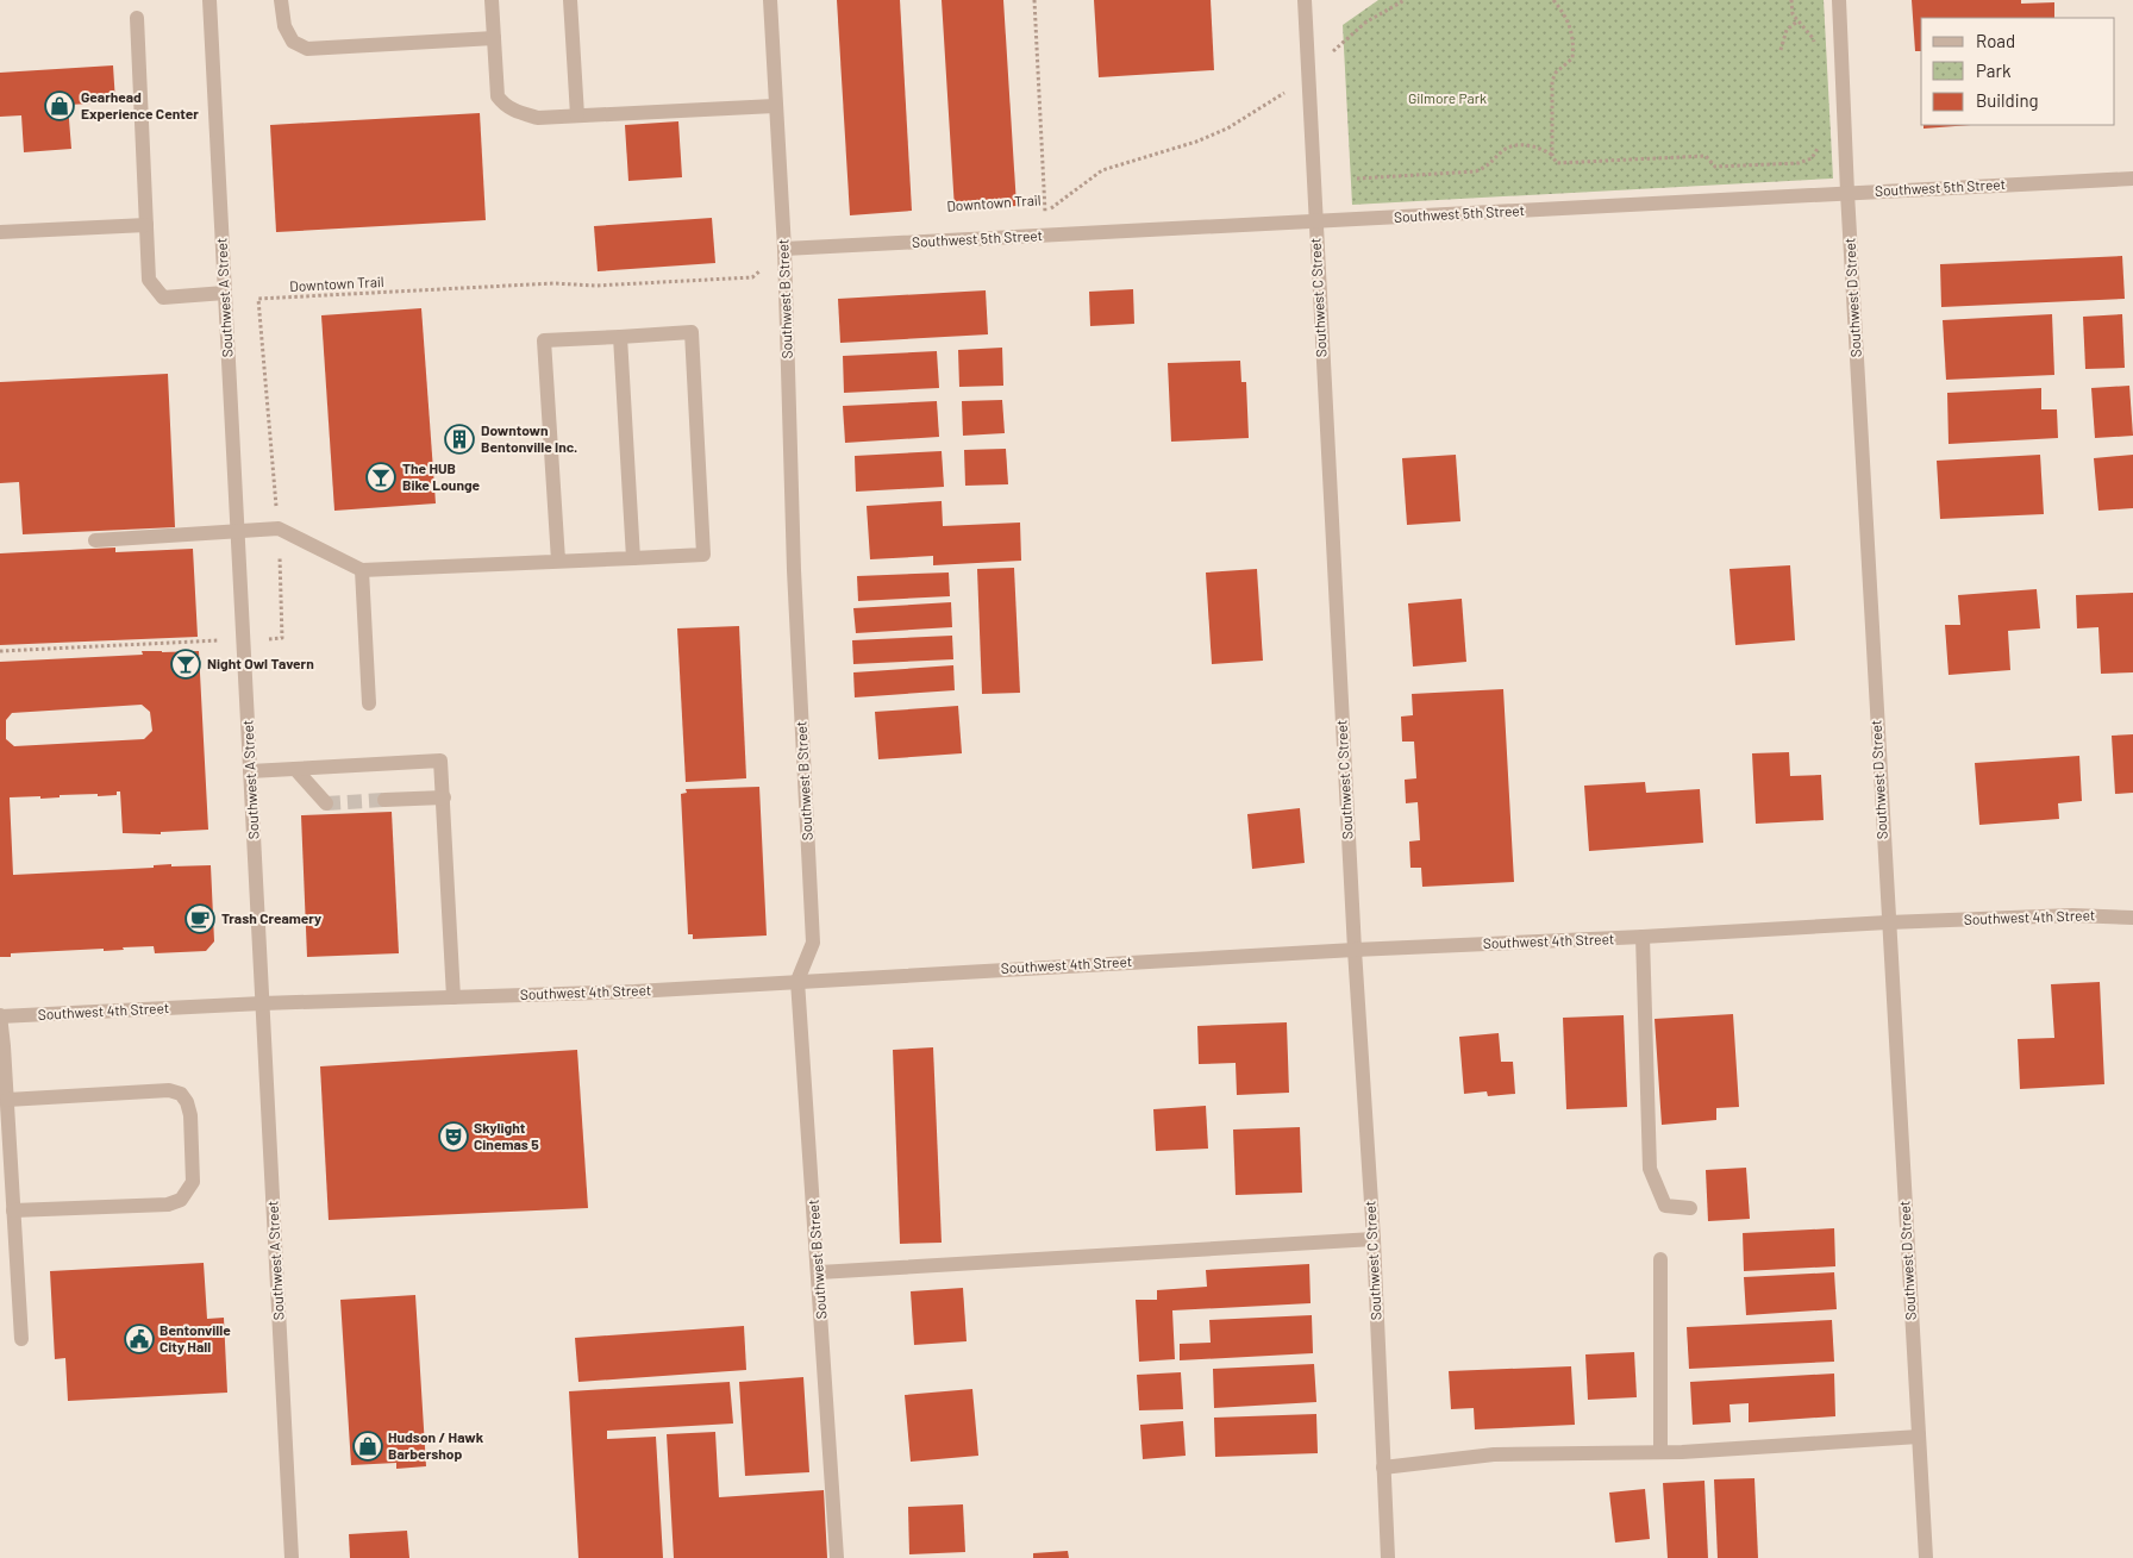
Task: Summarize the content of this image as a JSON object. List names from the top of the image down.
{
  "streets": {
    "street": [
      "Southwest 5th Street",
      "Southwest A Street",
      "Southwest C Street",
      "Southwest D Street",
      "Southwest B Street",
      "Southwest 4th Street"
    ],
    "path": ["Downtown Trail"]
  },
  "crossings": [
    ["Southwest 5th Street", "Southwest C Street"],
    ["Southwest 5th Street", "Southwest D Street"],
    ["Southwest 5th Street", "Southwest B Street"],
    ["Southwest A Street", "Southwest 4th Street"],
    ["Southwest C Street", "Southwest 4th Street"],
    ["Southwest D Street", "Southwest 4th Street"],
    ["Southwest B Street", "Southwest 4th Street"]
  ],
  "parks": ["Gilmore Park"],
  "places": {
    "shop": ["Gearhead Experience Center", "Hudson / Hawk Barbershop"],
    "building": ["Downtown Bentonville Inc."],
    "bar": ["The HUB Bike Lounge", "Night Owl Tavern"],
    "cafe": ["Trash Creamery"],
    "theatre": ["Skylight Cinemas 5"],
    "public building": ["Bentonville City Hall"]
  },
  "legend": ["Road", "Park", "Building"]
}
